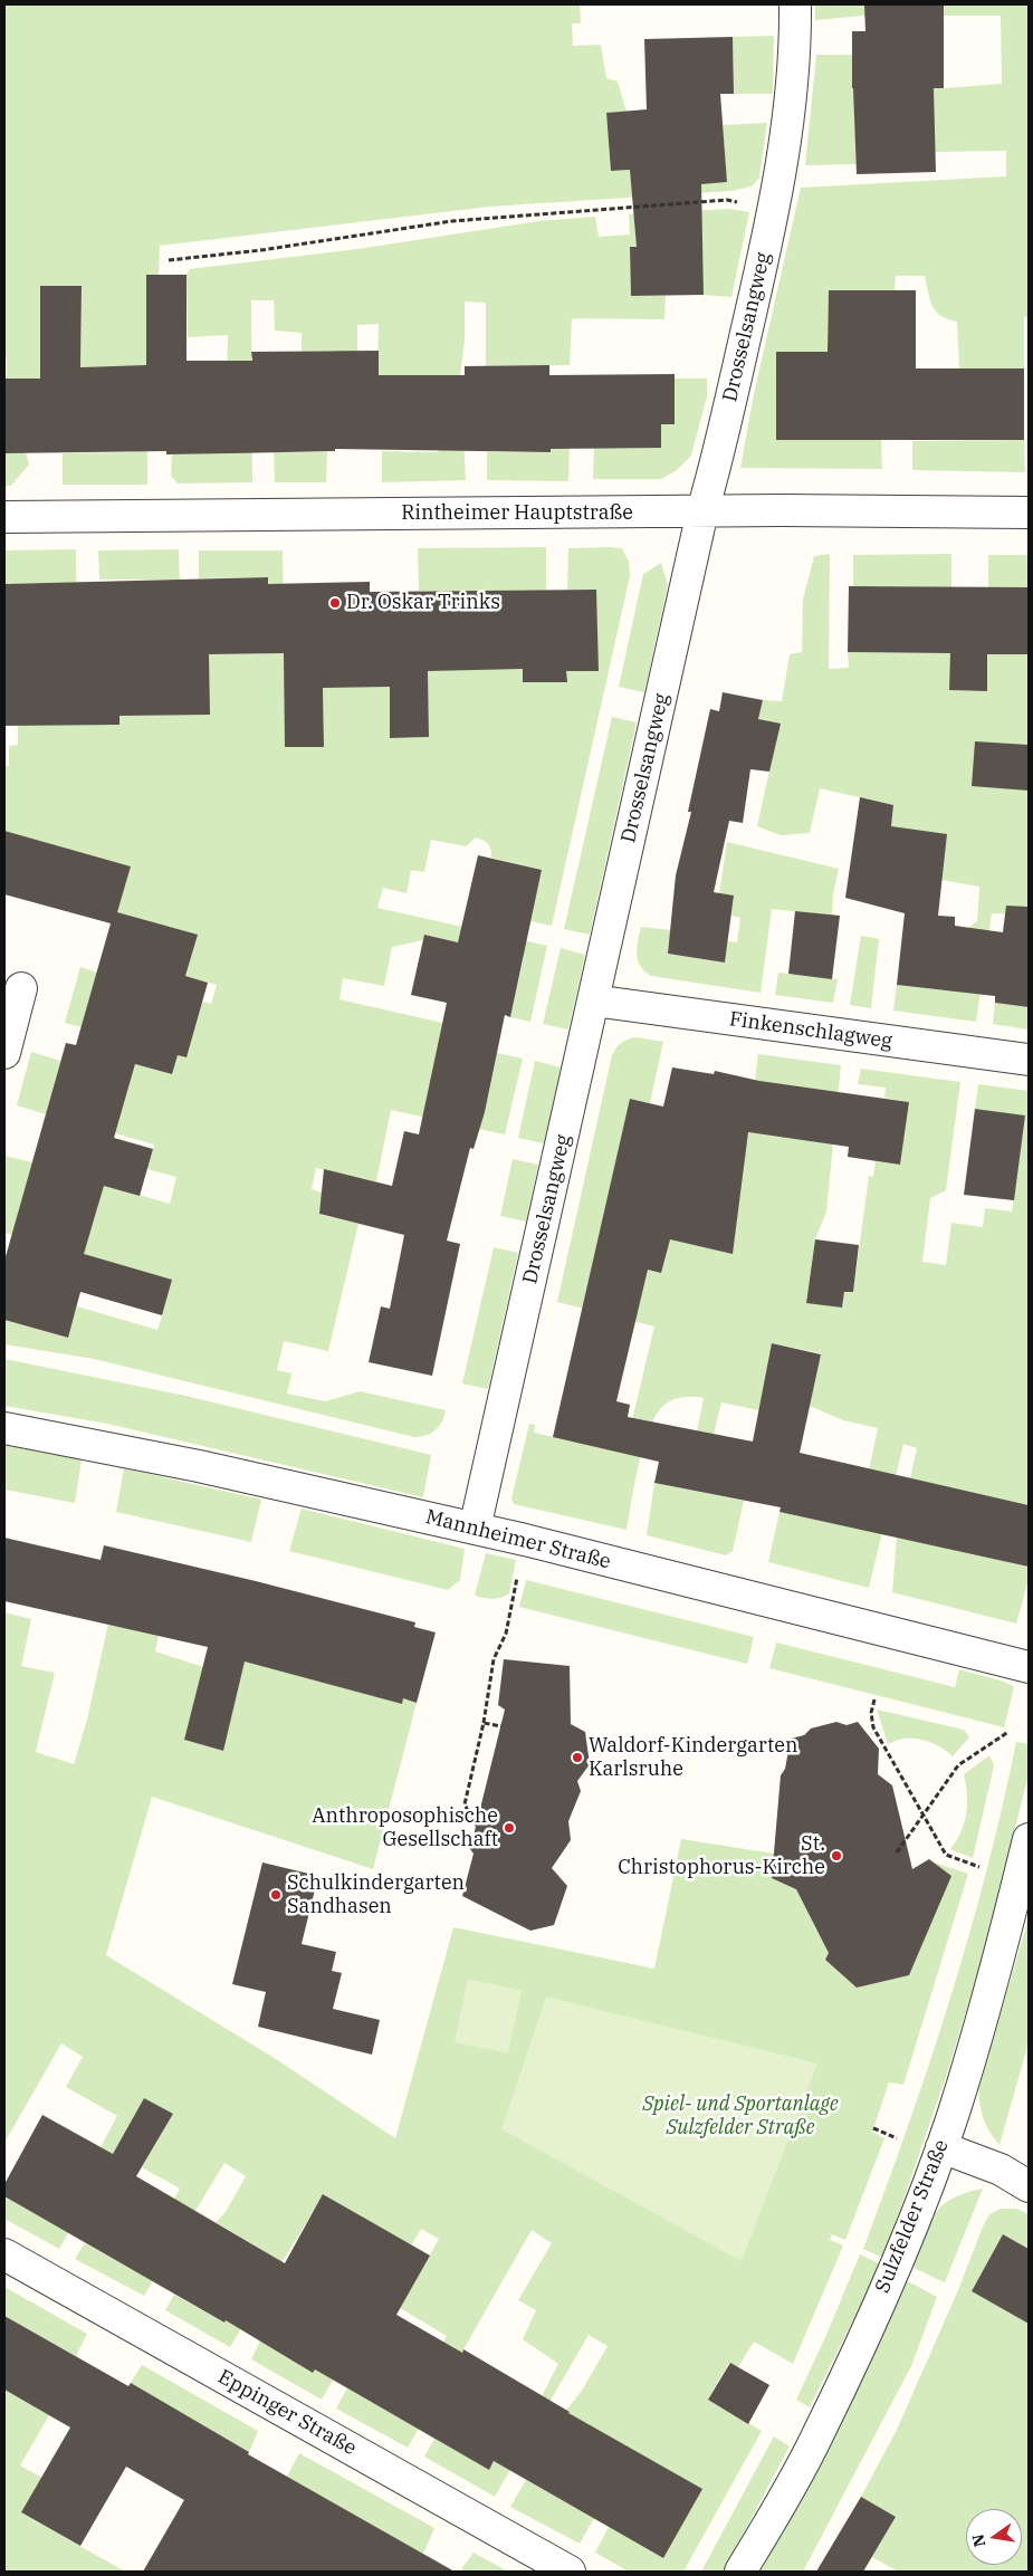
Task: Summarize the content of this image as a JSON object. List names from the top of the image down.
{
  "streets": {
    "street": [
      "Drosselsangweg",
      "Rintheimer Hauptstraße",
      "Finkenschlagweg",
      "Mannheimer Straße",
      "Sulzfelder Straße",
      "Eppinger Straße"
    ]
  },
  "crossings": [
    ["Drosselsangweg", "Rintheimer Hauptstraße"],
    ["Drosselsangweg", "Finkenschlagweg"],
    ["Drosselsangweg", "Mannheimer Straße"]
  ],
  "parks": ["Spiel- und Sportanlage Sulzfelder Straße"],
  "places": [
    "Dr. Oskar Trinks",
    "Waldorf-Kindergarten Karlsruhe",
    "Anthroposophische Gesellschaft",
    "St. Christophorus-Kirche",
    "Schulkindergarten Sandhasen"
  ],
  "north": "left"
}
